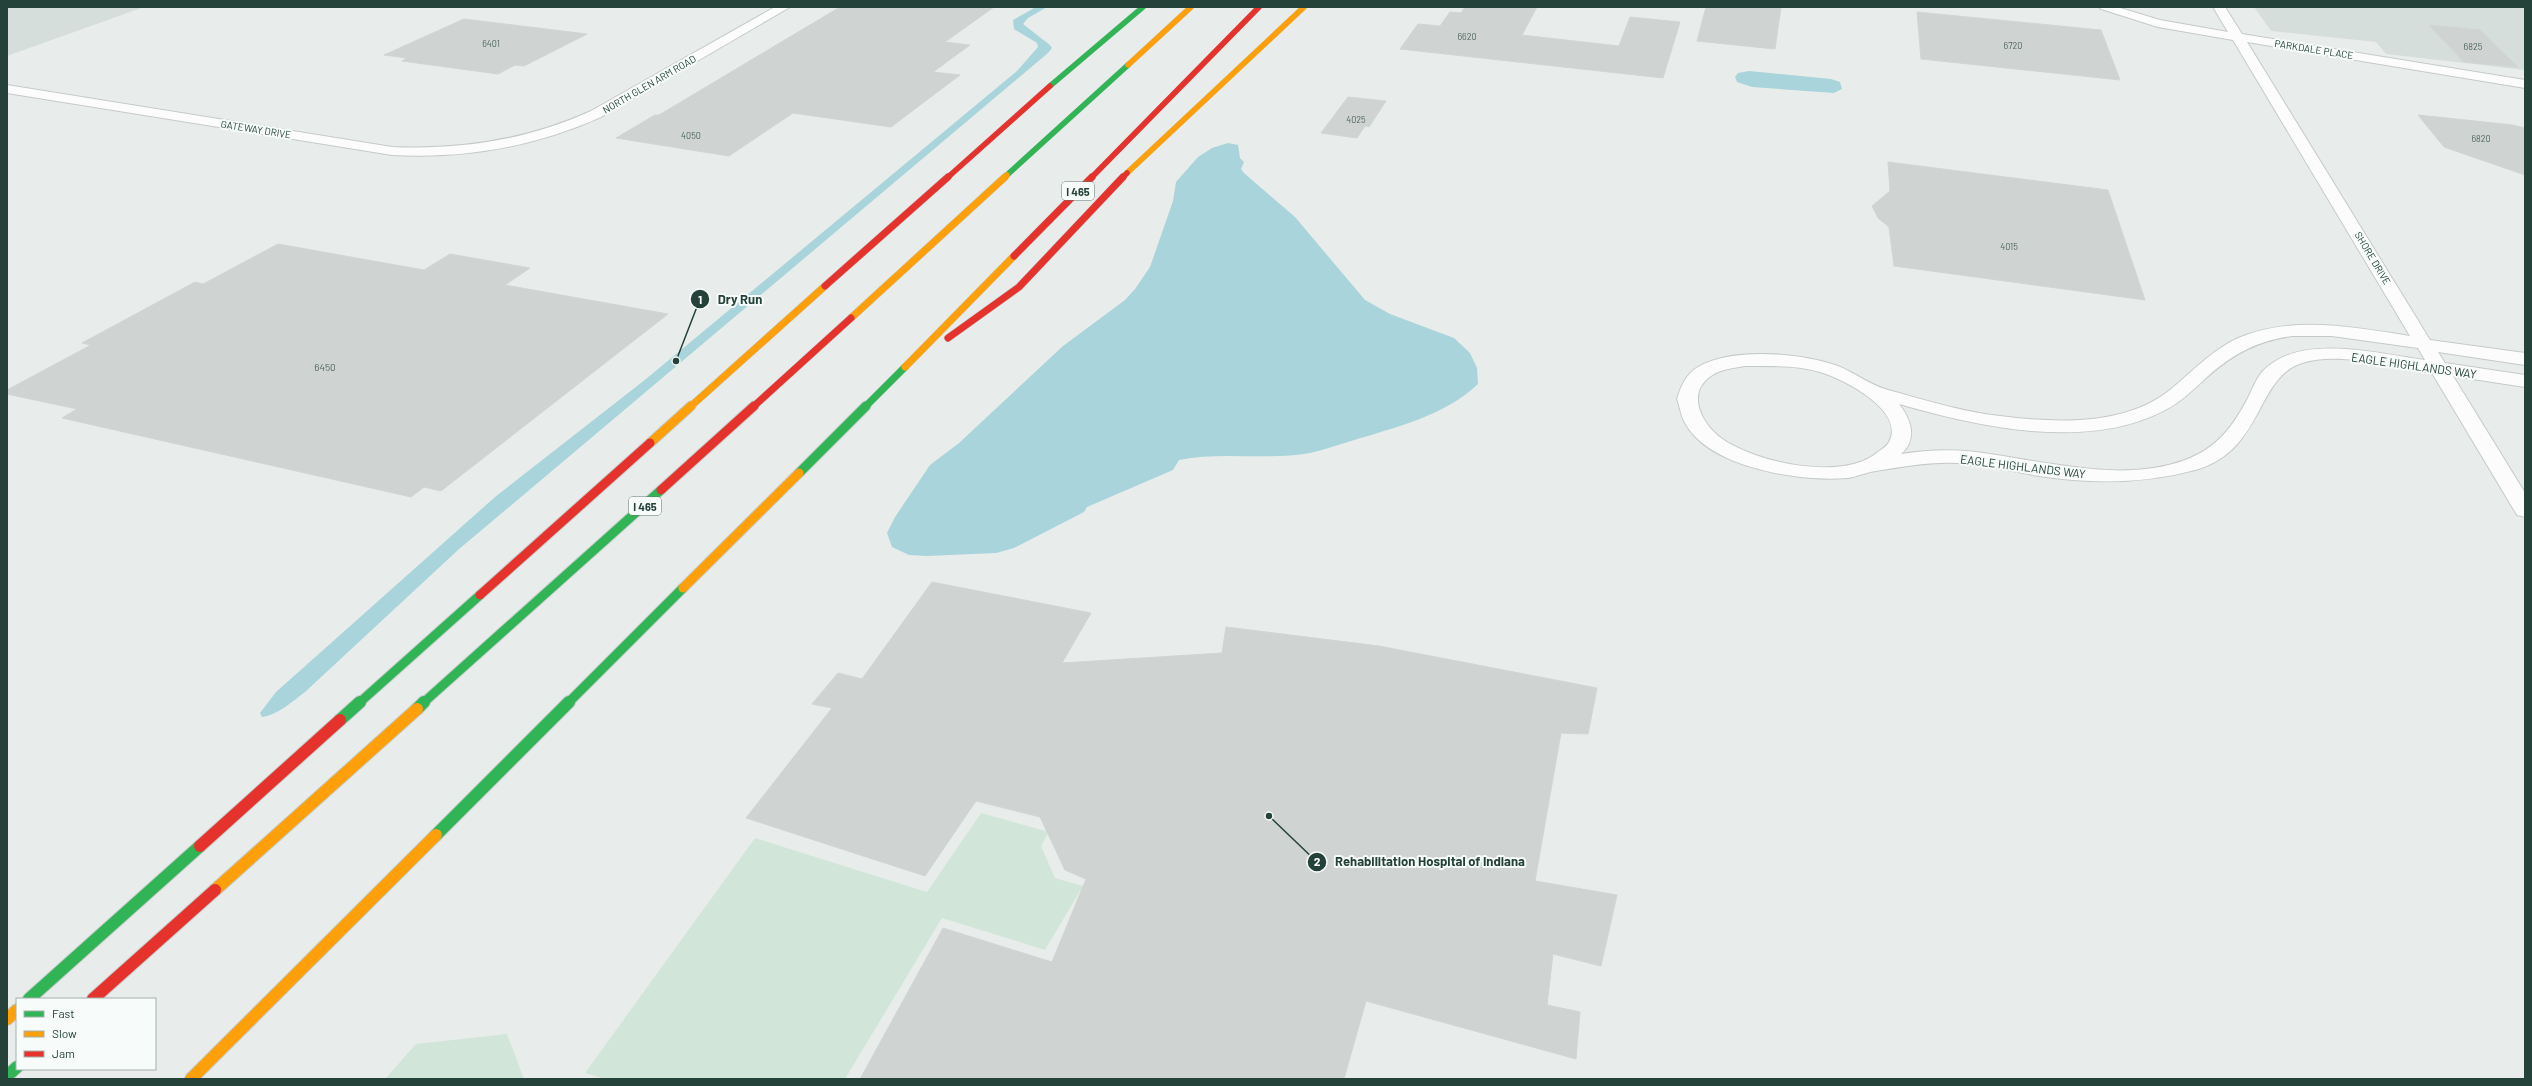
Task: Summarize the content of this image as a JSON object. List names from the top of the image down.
{
  "streets": {
    "highway": ["I 465"],
    "street": [
      "PARKDALE PLACE",
      "NORTH GLEN ARM ROAD",
      "GATEWAY DRIVE",
      "SHORE DRIVE",
      "EAGLE HIGHLANDS WAY"
    ]
  },
  "crossings": [
    ["PARKDALE PLACE", "SHORE DRIVE"],
    ["NORTH GLEN ARM ROAD", "GATEWAY DRIVE"],
    ["SHORE DRIVE", "EAGLE HIGHLANDS WAY"]
  ],
  "places": ["Dry Run", "Rehabilitation Hospital of Indiana"],
  "house_numbers": [
    "6620",
    "6401",
    "6720",
    "6825",
    "4025",
    "4050",
    "6820",
    "4015",
    "6450"
  ],
  "legend": ["Fast", "Slow", "Jam"]
}
